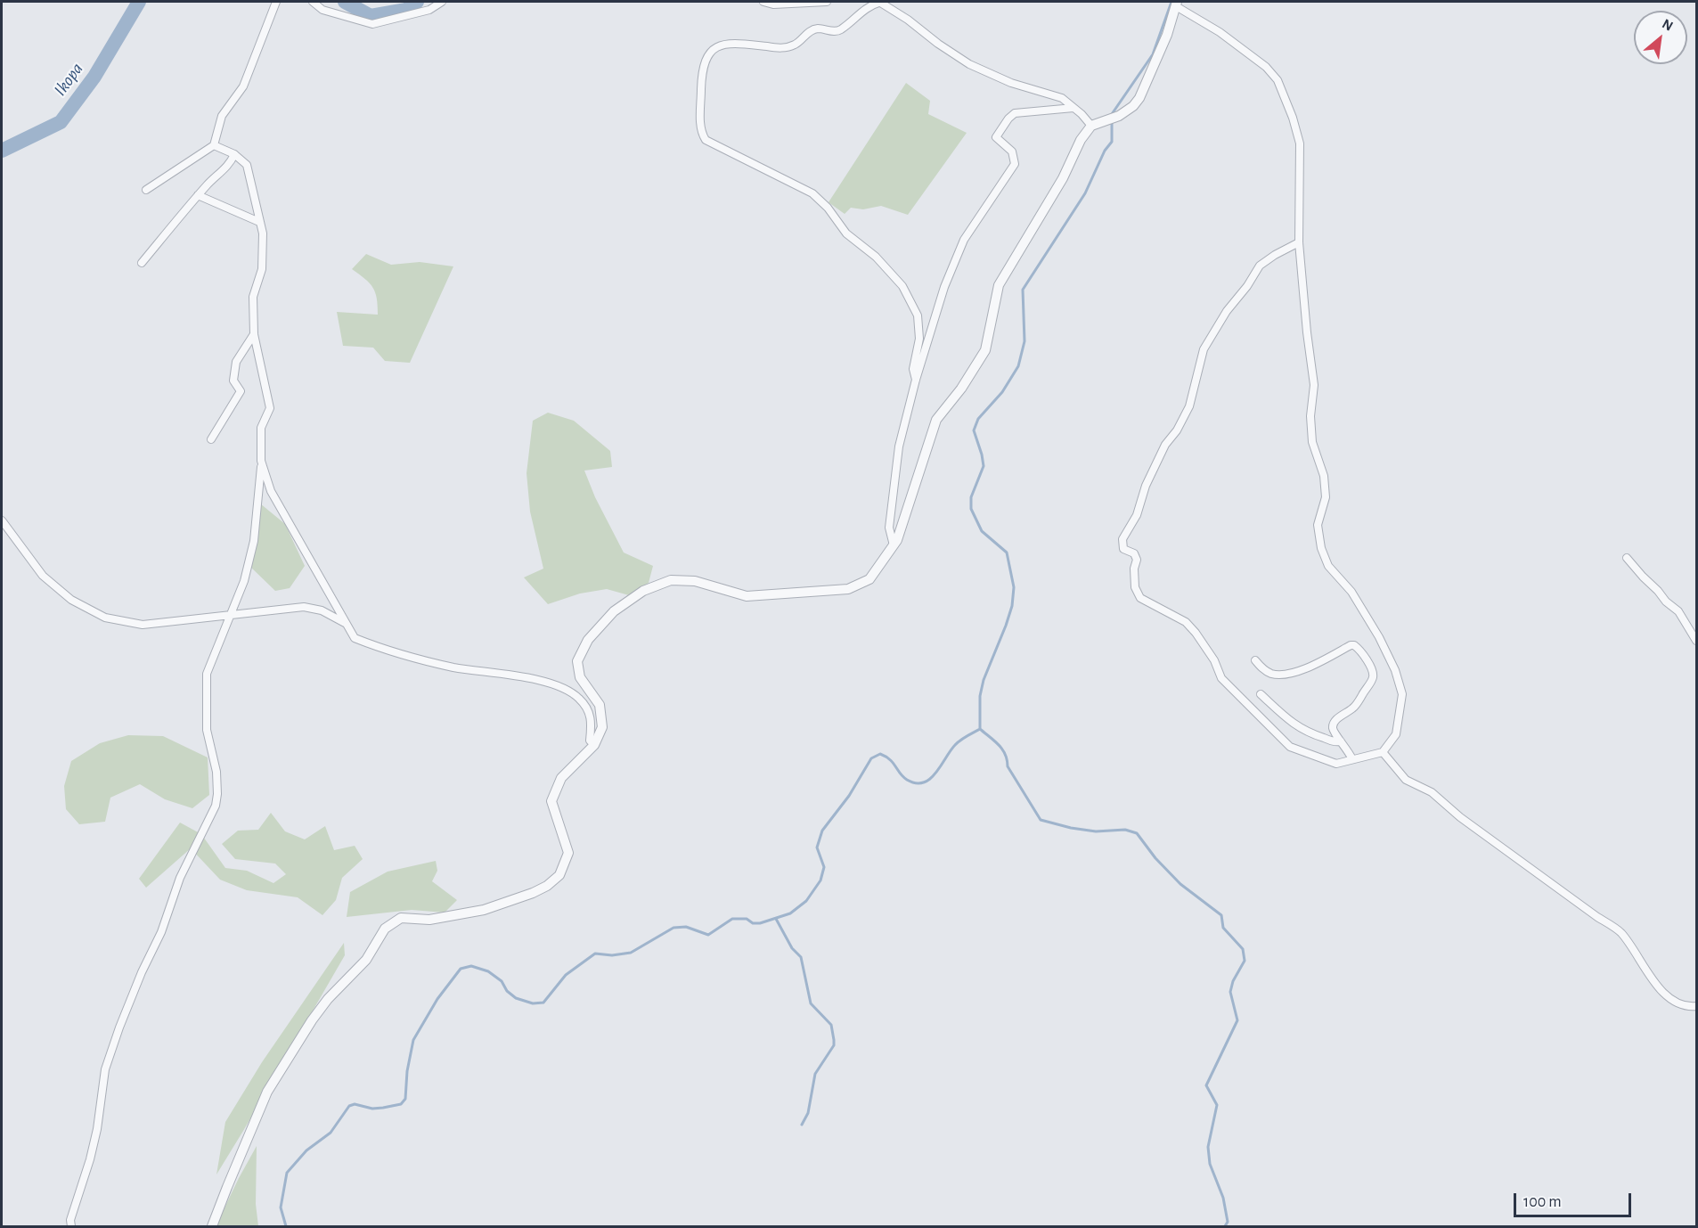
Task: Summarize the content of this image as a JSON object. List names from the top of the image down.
{
  "water": ["Ikopa"],
  "scale_bar": "100 m",
  "north": "top right"
}
